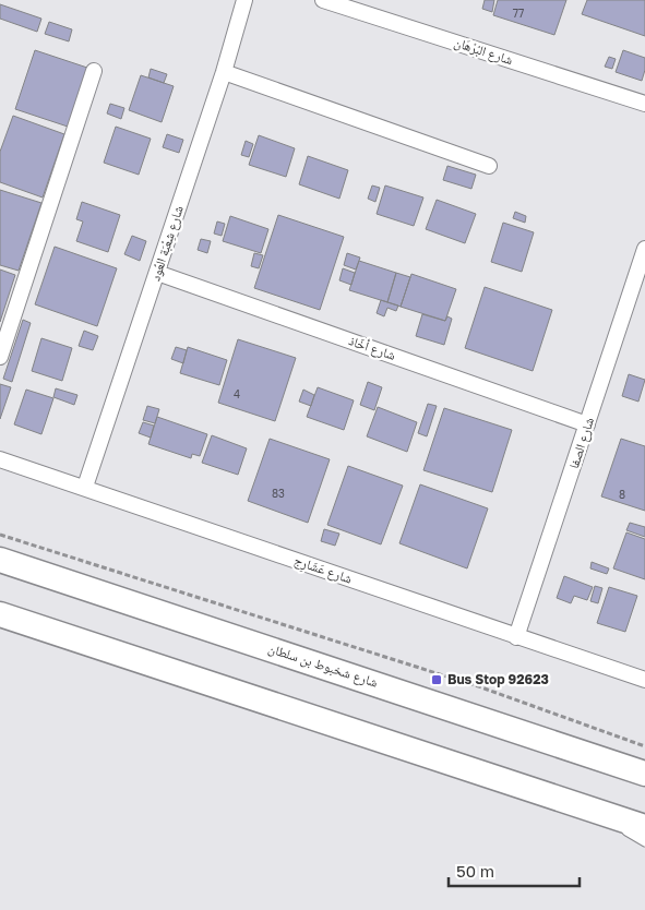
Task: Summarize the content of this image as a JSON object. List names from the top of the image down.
{
  "streets": {
    "main road": ["شارع شخبوط بن سلطان"],
    "street": [
      "شارع البُرْهَان",
      "شارع شِعْبَة العُود",
      "شارع أخّاذ",
      "شارع الصفا",
      "شارع عَشَارِج"
    ]
  },
  "crossings": [
    ["شارع شِعْبَة العُود", "شارع أخّاذ"],
    ["شارع شِعْبَة العُود", "شارع عَشَارِج"],
    ["شارع أخّاذ", "شارع الصفا"],
    ["شارع الصفا", "شارع عَشَارِج"]
  ],
  "places": {
    "transit": ["Bus Stop 92623"]
  },
  "house_numbers": [
    "77",
    "4",
    "83",
    "8"
  ],
  "scale_bar": "50 m"
}
